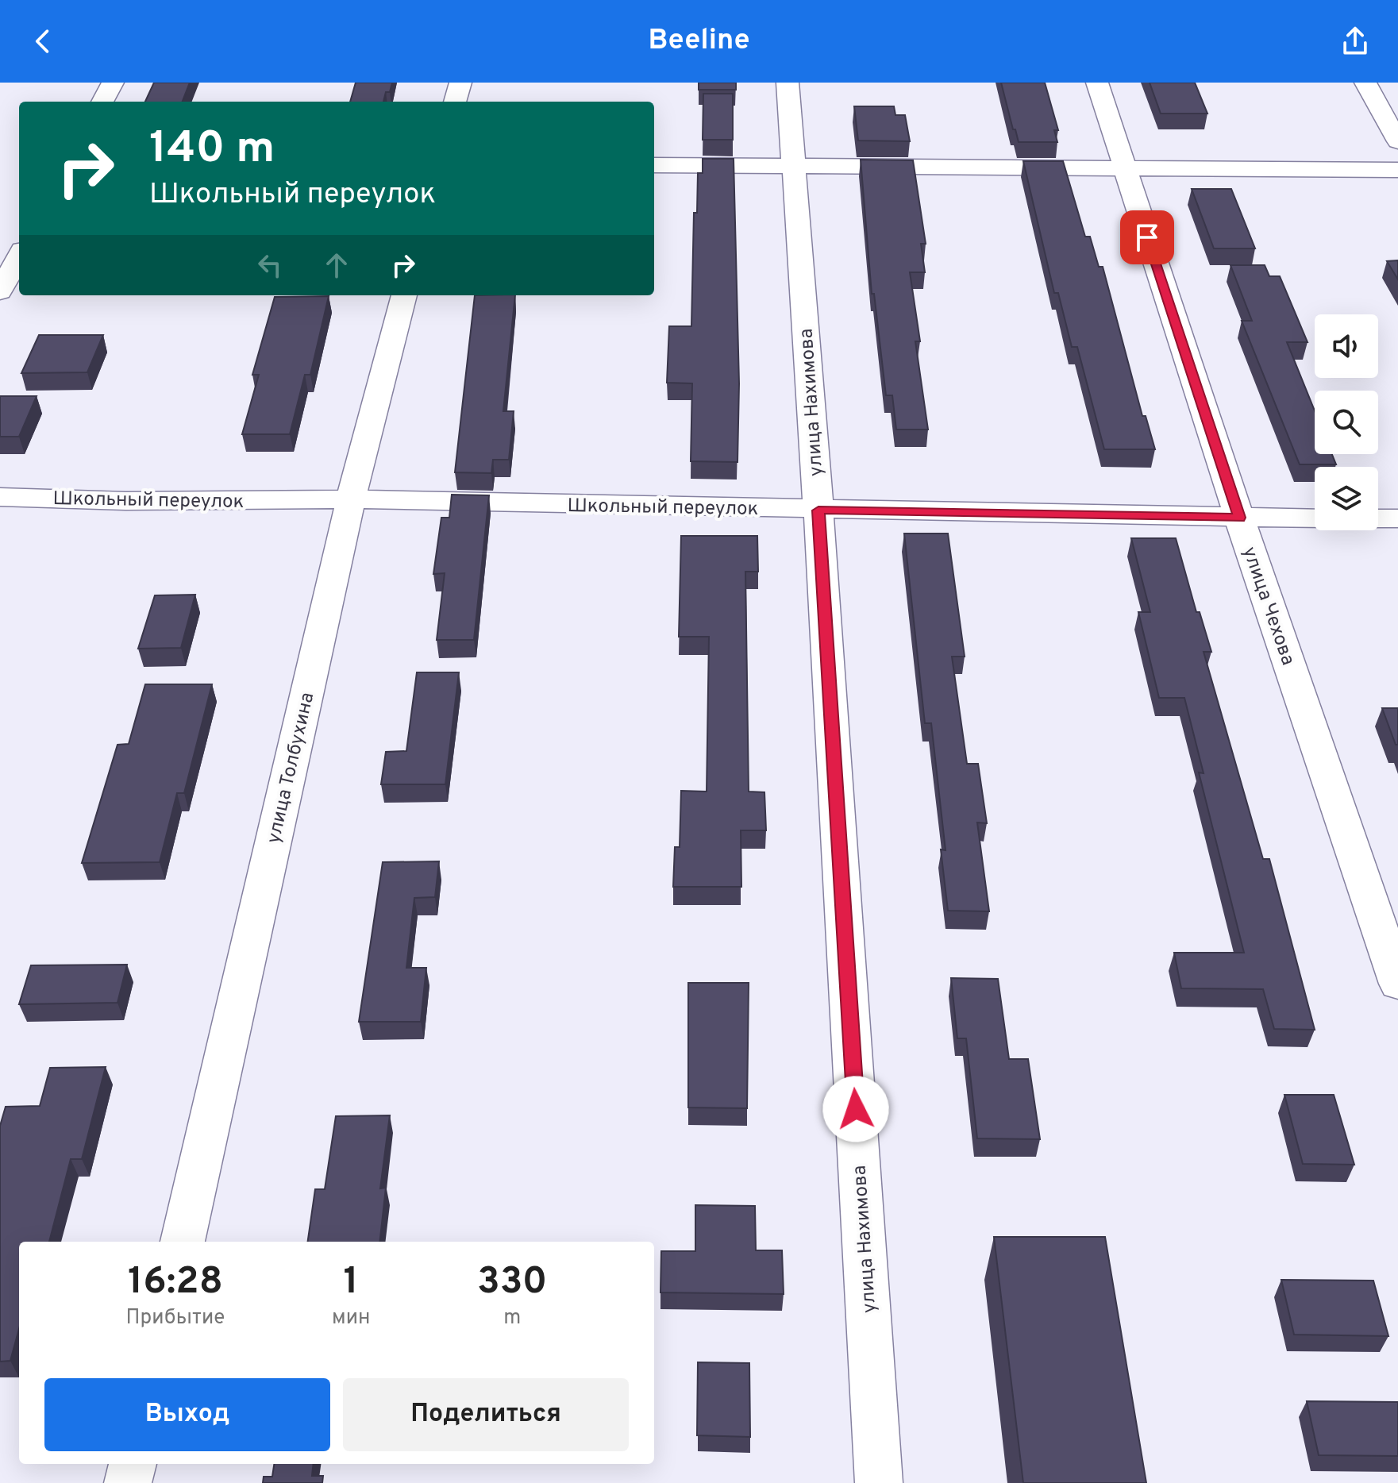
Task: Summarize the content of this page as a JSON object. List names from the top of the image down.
{
  "streets": {
    "street": [
      "улица Нахимова",
      "Школьный переулок",
      "улица Чехова",
      "улица Толбухина"
    ]
  },
  "crossings": [
    ["улица Нахимова", "Школьный переулок"],
    ["Школьный переулок", "улица Чехова"],
    ["Школьный переулок", "улица Толбухина"]
  ],
  "page": {
    "header": "Beeline",
    "turn": ["140 m", "Школьный переулок"],
    "eta": [
      "16:28",
      "Прибытие",
      "1",
      "мин",
      "330",
      "m"
    ],
    "buttons": ["Выход", "Поделиться"]
  }
}
